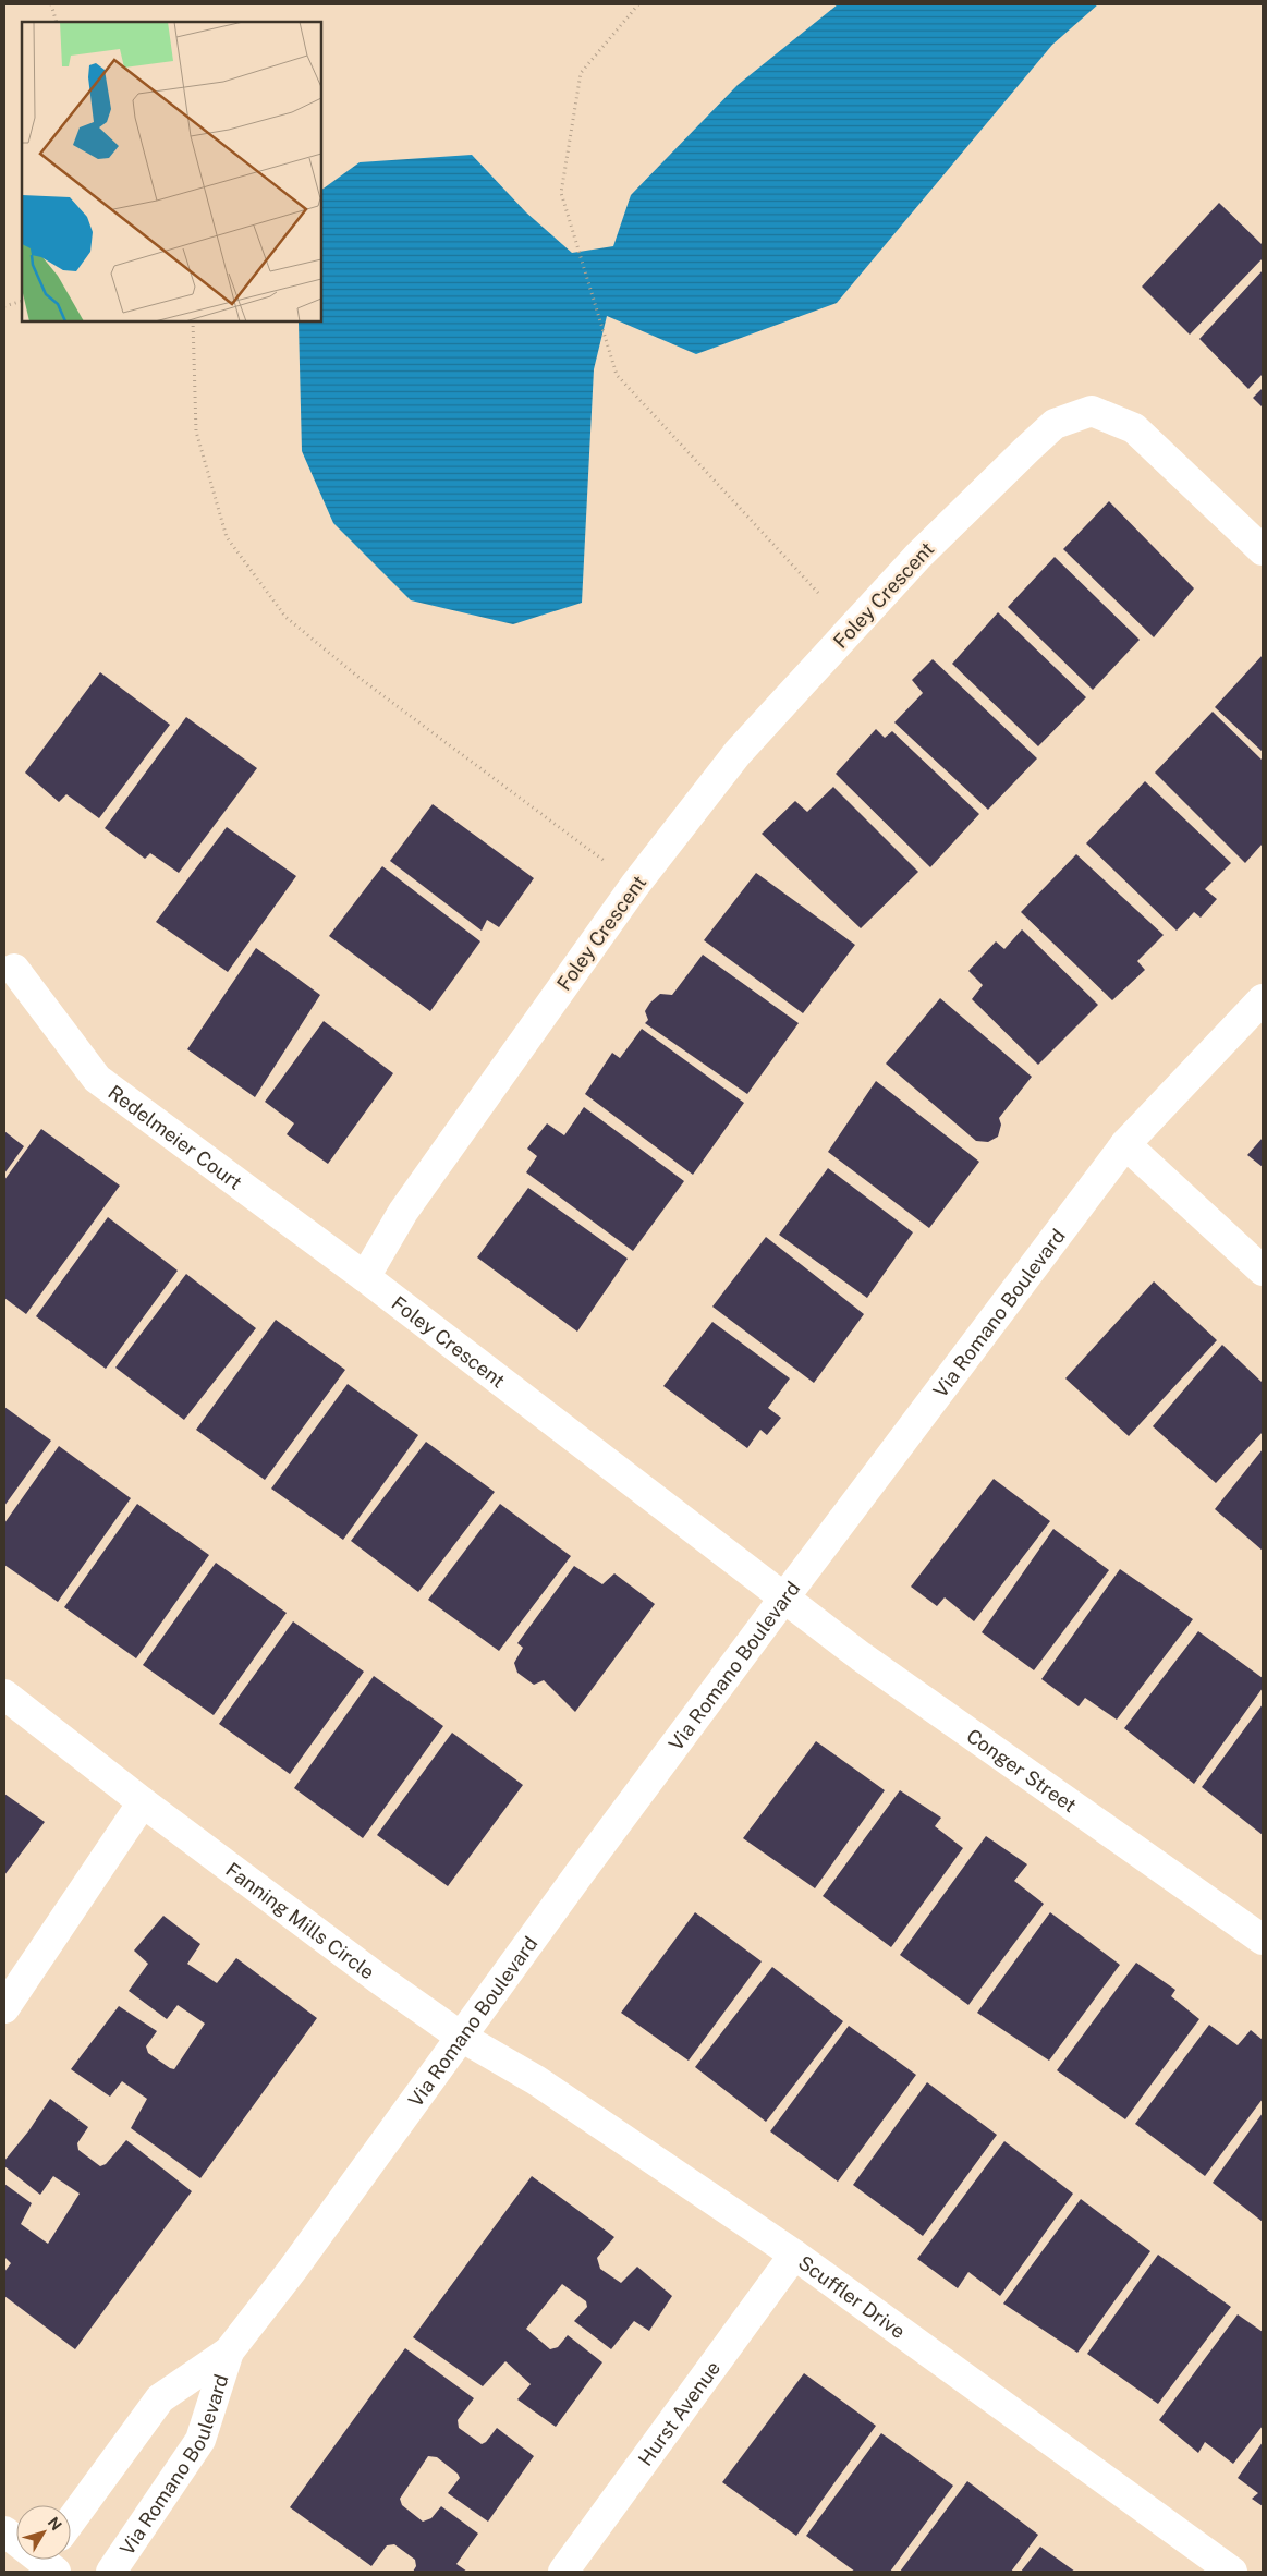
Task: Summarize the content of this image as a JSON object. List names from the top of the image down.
{
  "streets": {
    "street": [
      "Foley Crescent",
      "Redelmeier Court",
      "Via Romano Boulevard",
      "Conger Street",
      "Fanning Mills Circle",
      "Scuffler Drive",
      "Hurst Avenue"
    ]
  },
  "crossings": [
    ["Foley Crescent", "Redelmeier Court"],
    ["Foley Crescent", "Via Romano Boulevard"],
    ["Foley Crescent", "Conger Street"],
    ["Via Romano Boulevard", "Conger Street"],
    ["Via Romano Boulevard", "Fanning Mills Circle"],
    ["Via Romano Boulevard", "Scuffler Drive"],
    ["Fanning Mills Circle", "Scuffler Drive"],
    ["Scuffler Drive", "Hurst Avenue"]
  ],
  "north": "top right"
}
